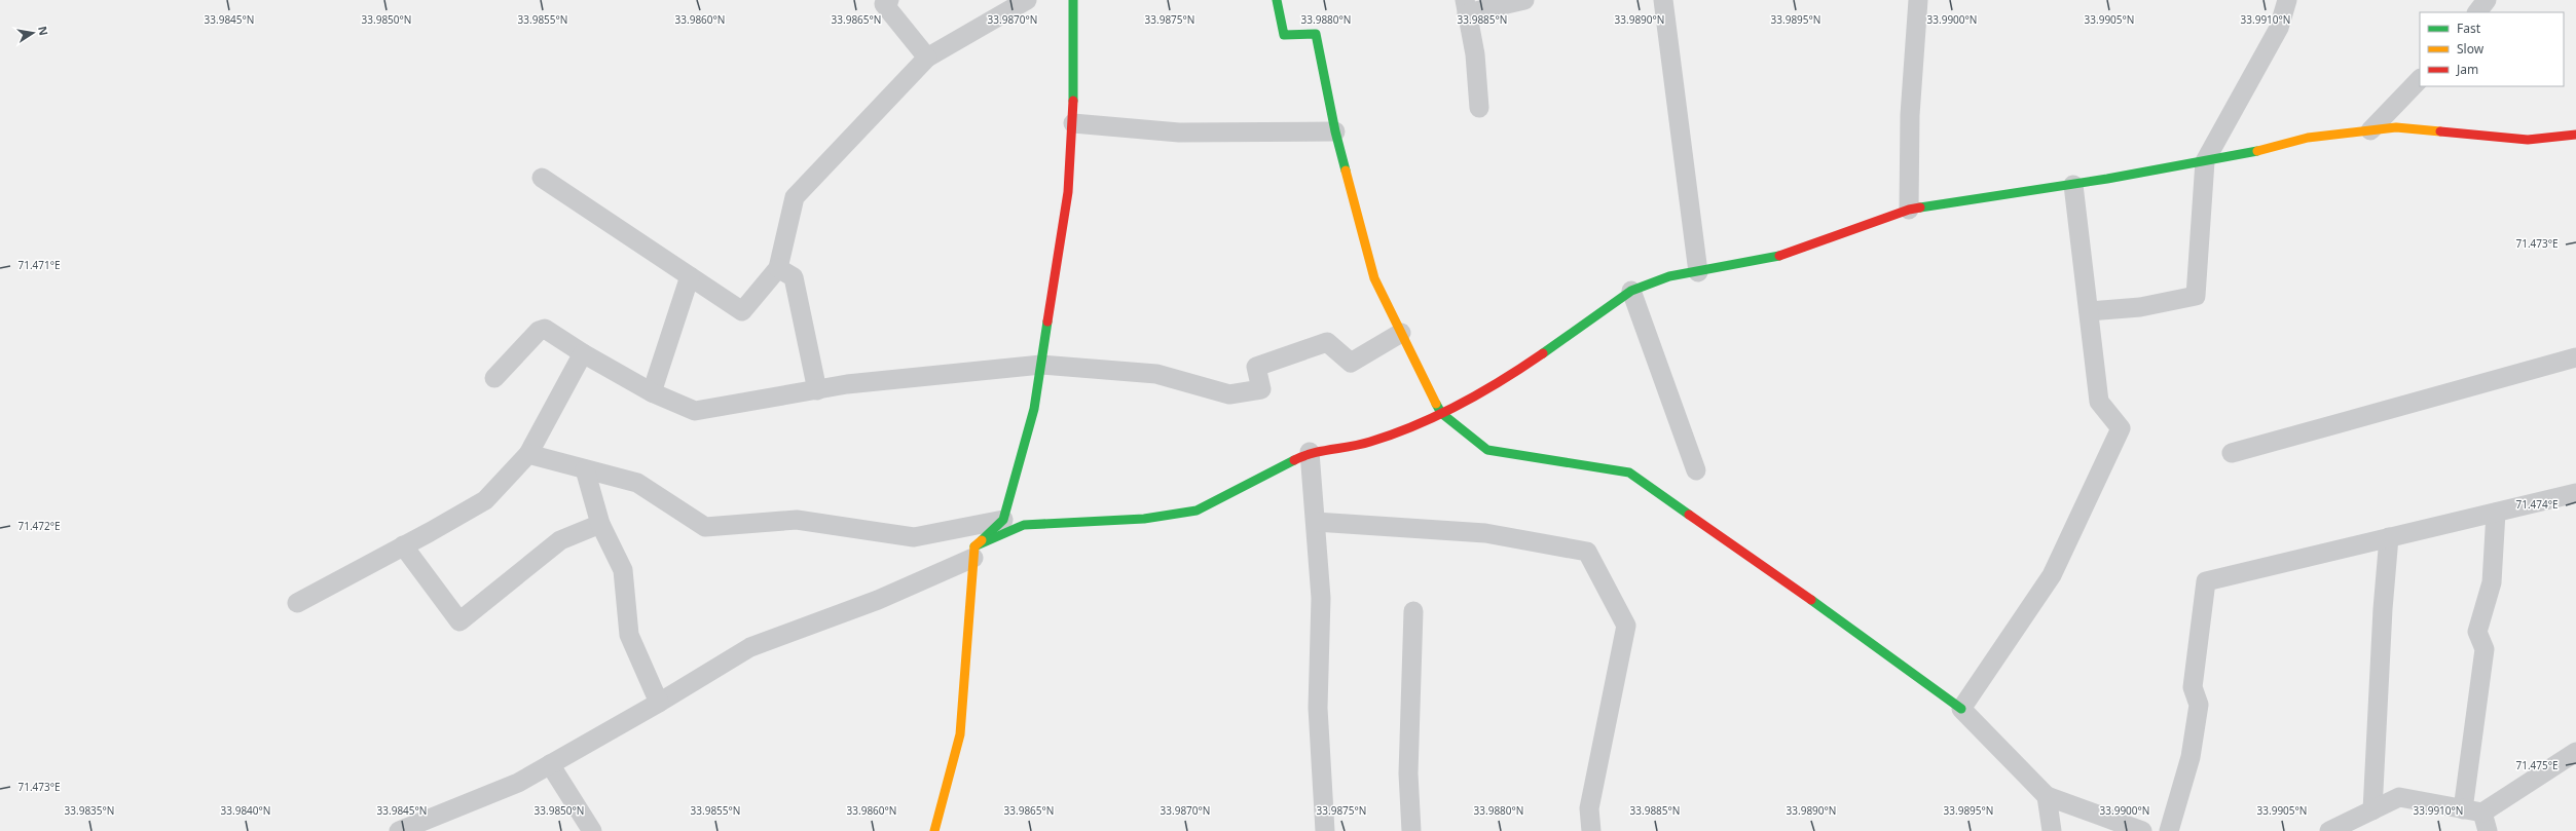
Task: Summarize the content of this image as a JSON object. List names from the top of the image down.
{
  "legend": ["Fast", "Slow", "Jam"],
  "north": "right",
  "coordinates": [
    "33.9845°N",
    "33.9850°N",
    "33.9855°N",
    "33.9860°N",
    "33.9865°N",
    "33.9870°N",
    "33.9875°N",
    "33.9880°N",
    "33.9885°N",
    "33.9890°N",
    "33.9895°N",
    "33.9900°N",
    "33.9905°N",
    "33.9910°N",
    "71.473°E",
    "71.471°E",
    "71.474°E",
    "71.472°E",
    "71.475°E",
    "33.9835°N",
    "33.9840°N"
  ]
}
